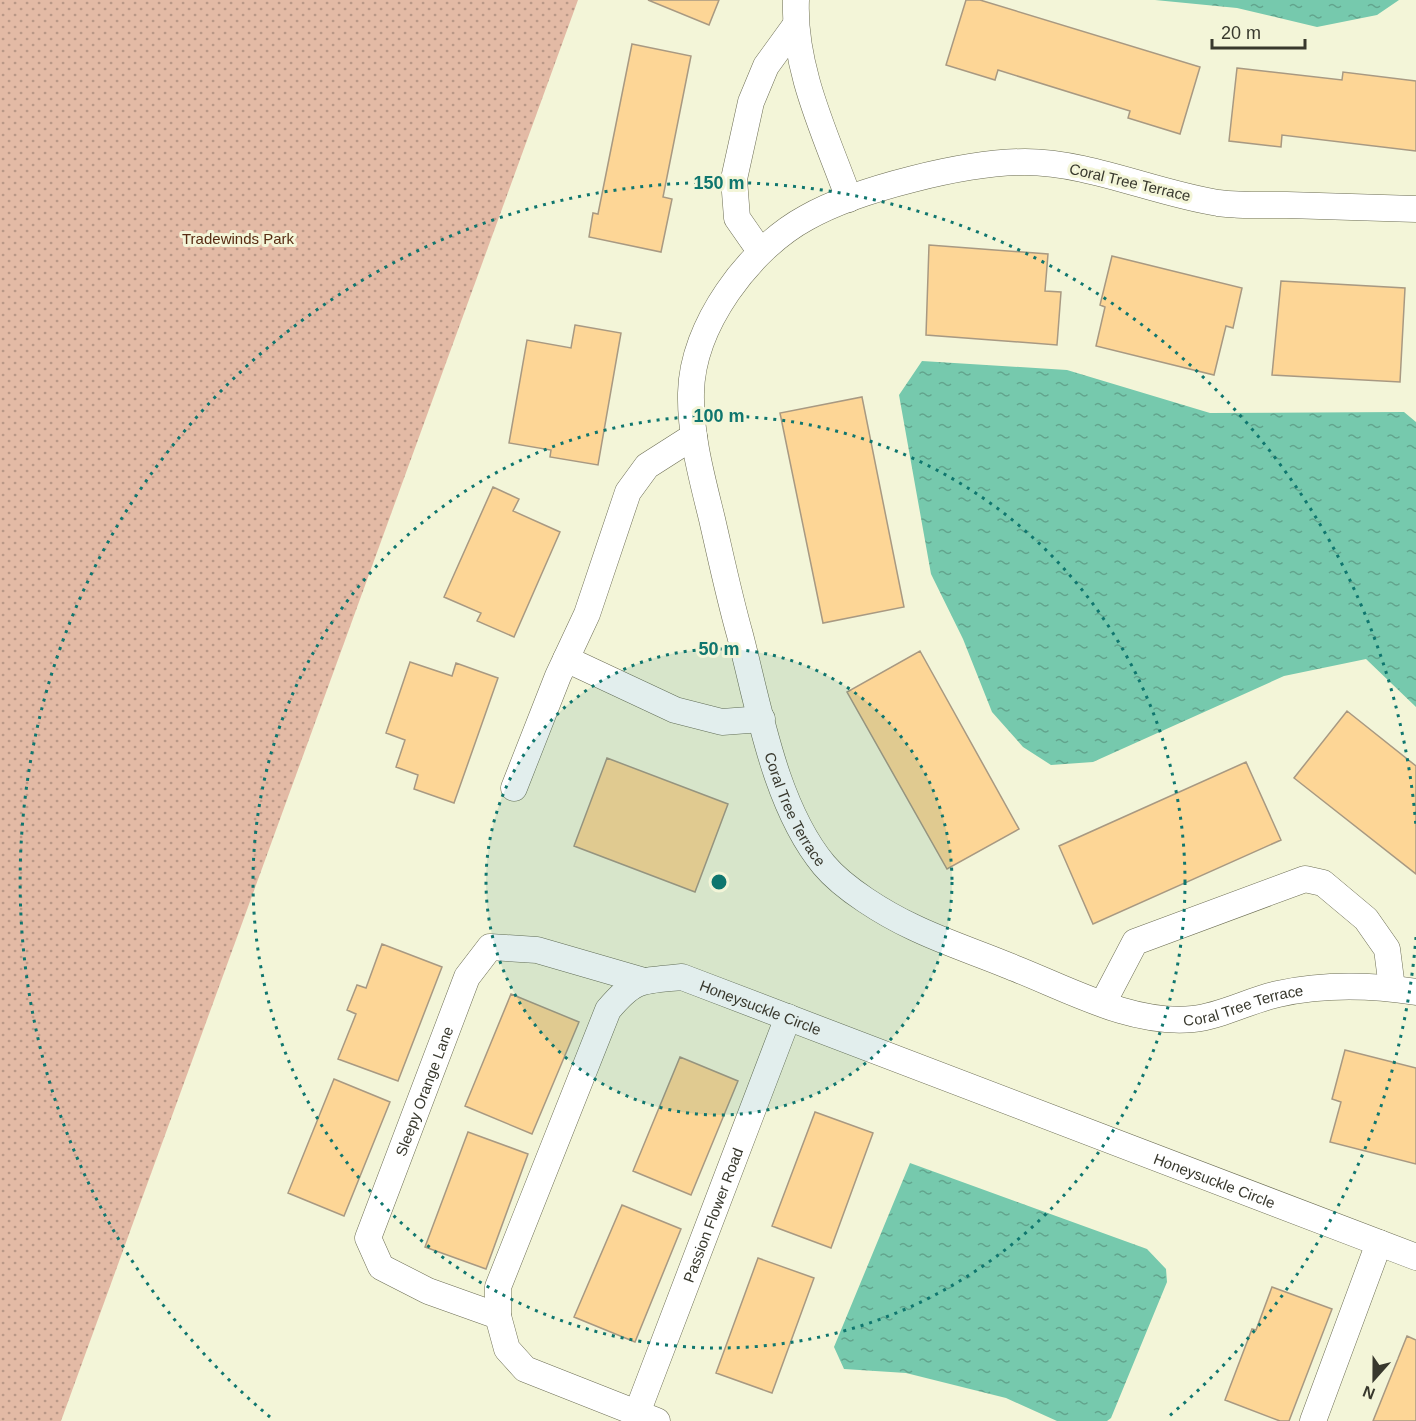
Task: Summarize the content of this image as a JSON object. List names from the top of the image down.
{
  "streets": {
    "street": [
      "Coral Tree Terrace",
      "Honeysuckle Circle",
      "Sleepy Orange Lane",
      "Passion Flower Road"
    ]
  },
  "crossings": [
    ["Honeysuckle Circle", "Sleepy Orange Lane"],
    ["Honeysuckle Circle", "Passion Flower Road"]
  ],
  "parks": ["Tradewinds Park"],
  "scale_bar": "20 m",
  "north": "bottom",
  "rings": ["150 m", "100 m", "50 m"]
}
